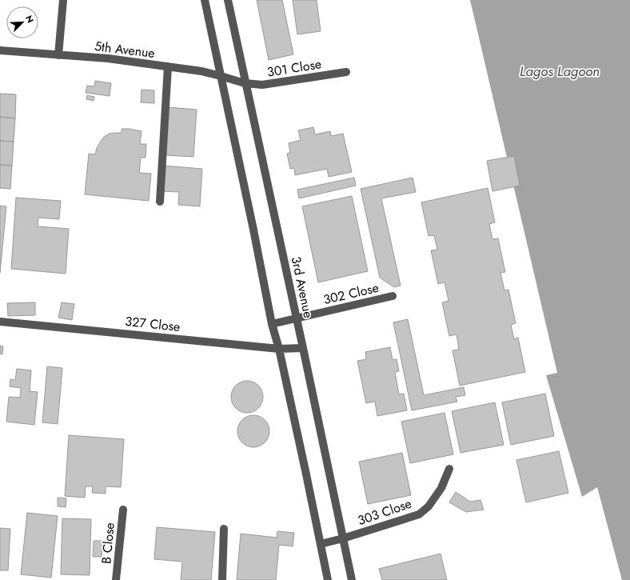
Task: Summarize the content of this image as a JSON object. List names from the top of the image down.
{
  "streets": {
    "street": [
      "5th Avenue",
      "301 Close",
      "3rd Avenue",
      "302 Close",
      "327 Close",
      "303 Close",
      "B Close"
    ]
  },
  "crossings": [
    ["5th Avenue", "301 Close"],
    ["5th Avenue", "3rd Avenue"],
    ["301 Close", "3rd Avenue"],
    ["3rd Avenue", "302 Close"],
    ["3rd Avenue", "327 Close"],
    ["3rd Avenue", "303 Close"]
  ],
  "water": ["Lagos Lagoon"],
  "north": "top right"
}
